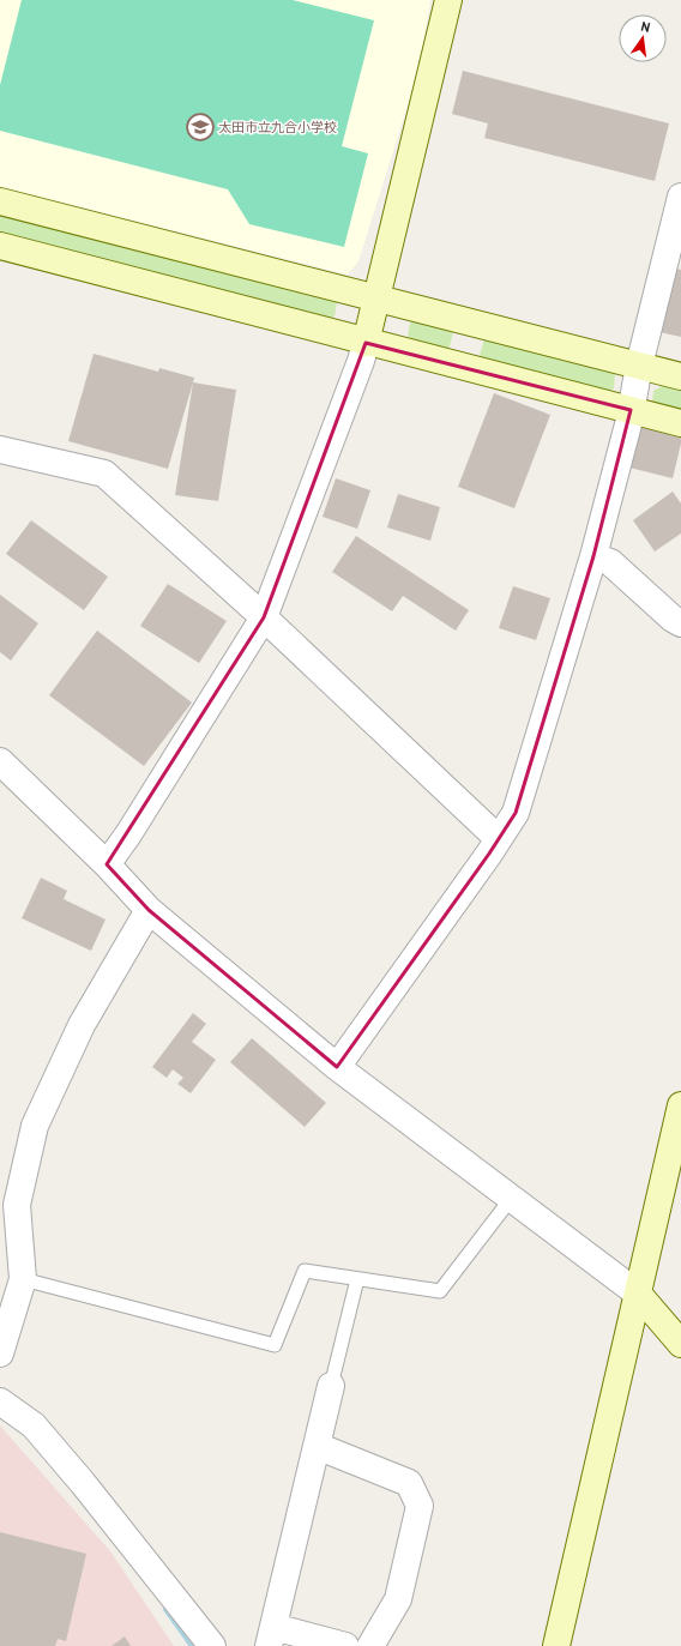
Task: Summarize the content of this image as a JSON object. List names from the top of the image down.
{
  "places": {
    "school or university": ["太田市立九合小学校"]
  },
  "north": "top"
}
